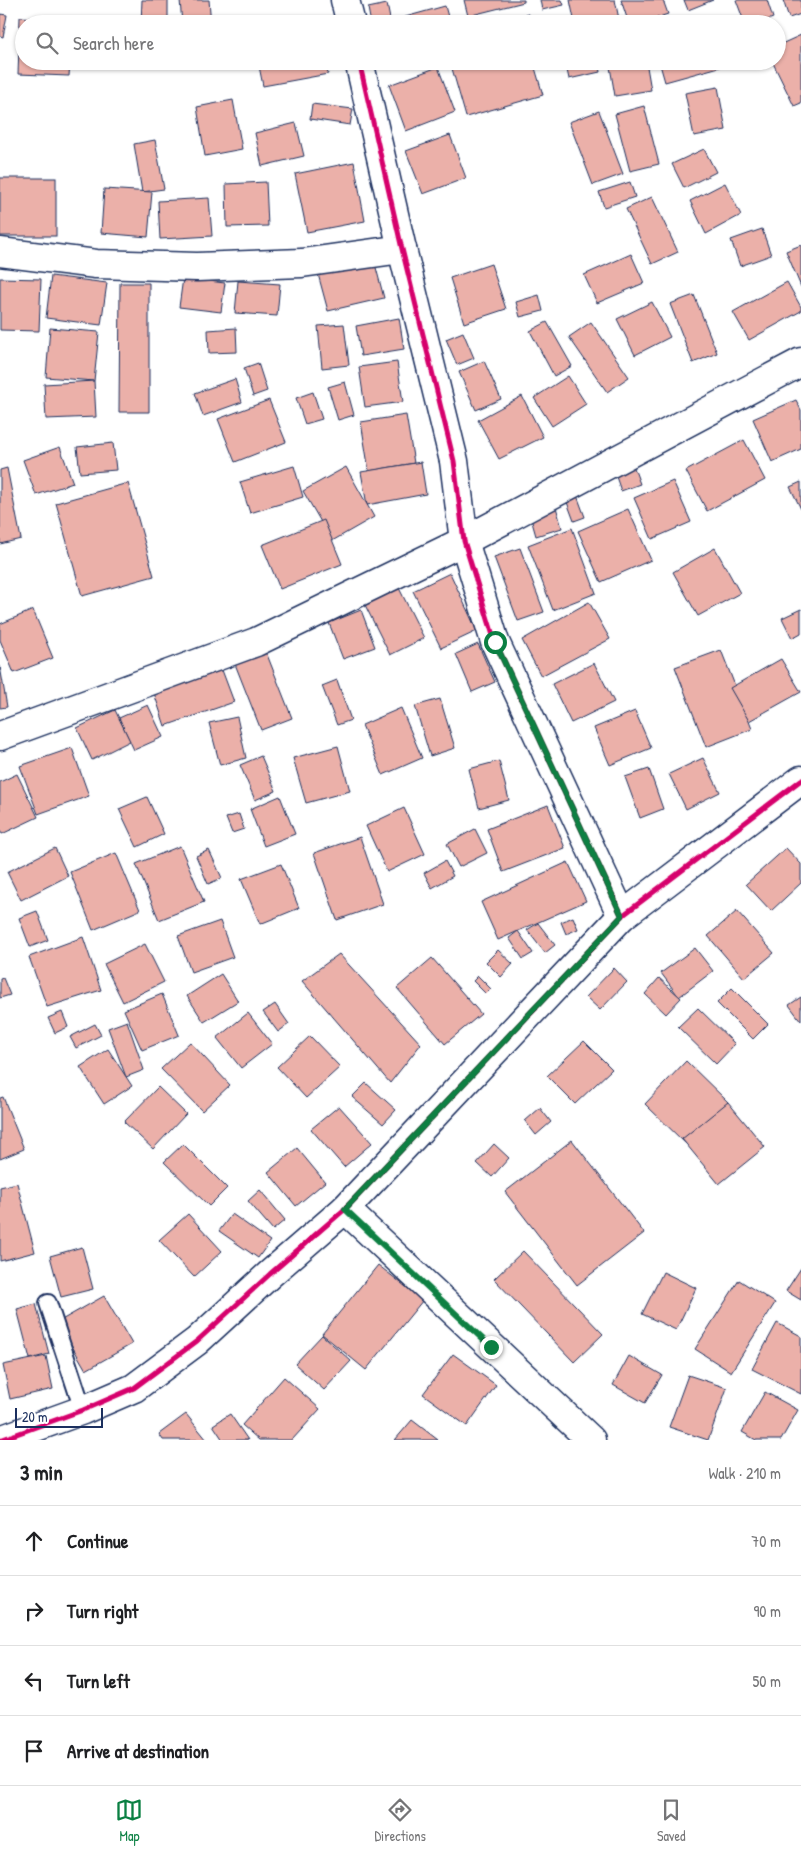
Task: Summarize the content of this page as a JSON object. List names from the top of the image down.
{
  "scale_bar": "20 m",
  "page": {
    "search": "Search here",
    "scale": "20 m",
    "heading": ["3 min", "Walk · 210 m"],
    "list": [
      ["Continue", "70 m"],
      ["Turn right", "90 m"],
      ["Turn left", "50 m"],
      "Arrive at destination"
    ],
    "nav": ["Map", "Directions", "Saved"]
  }
}
